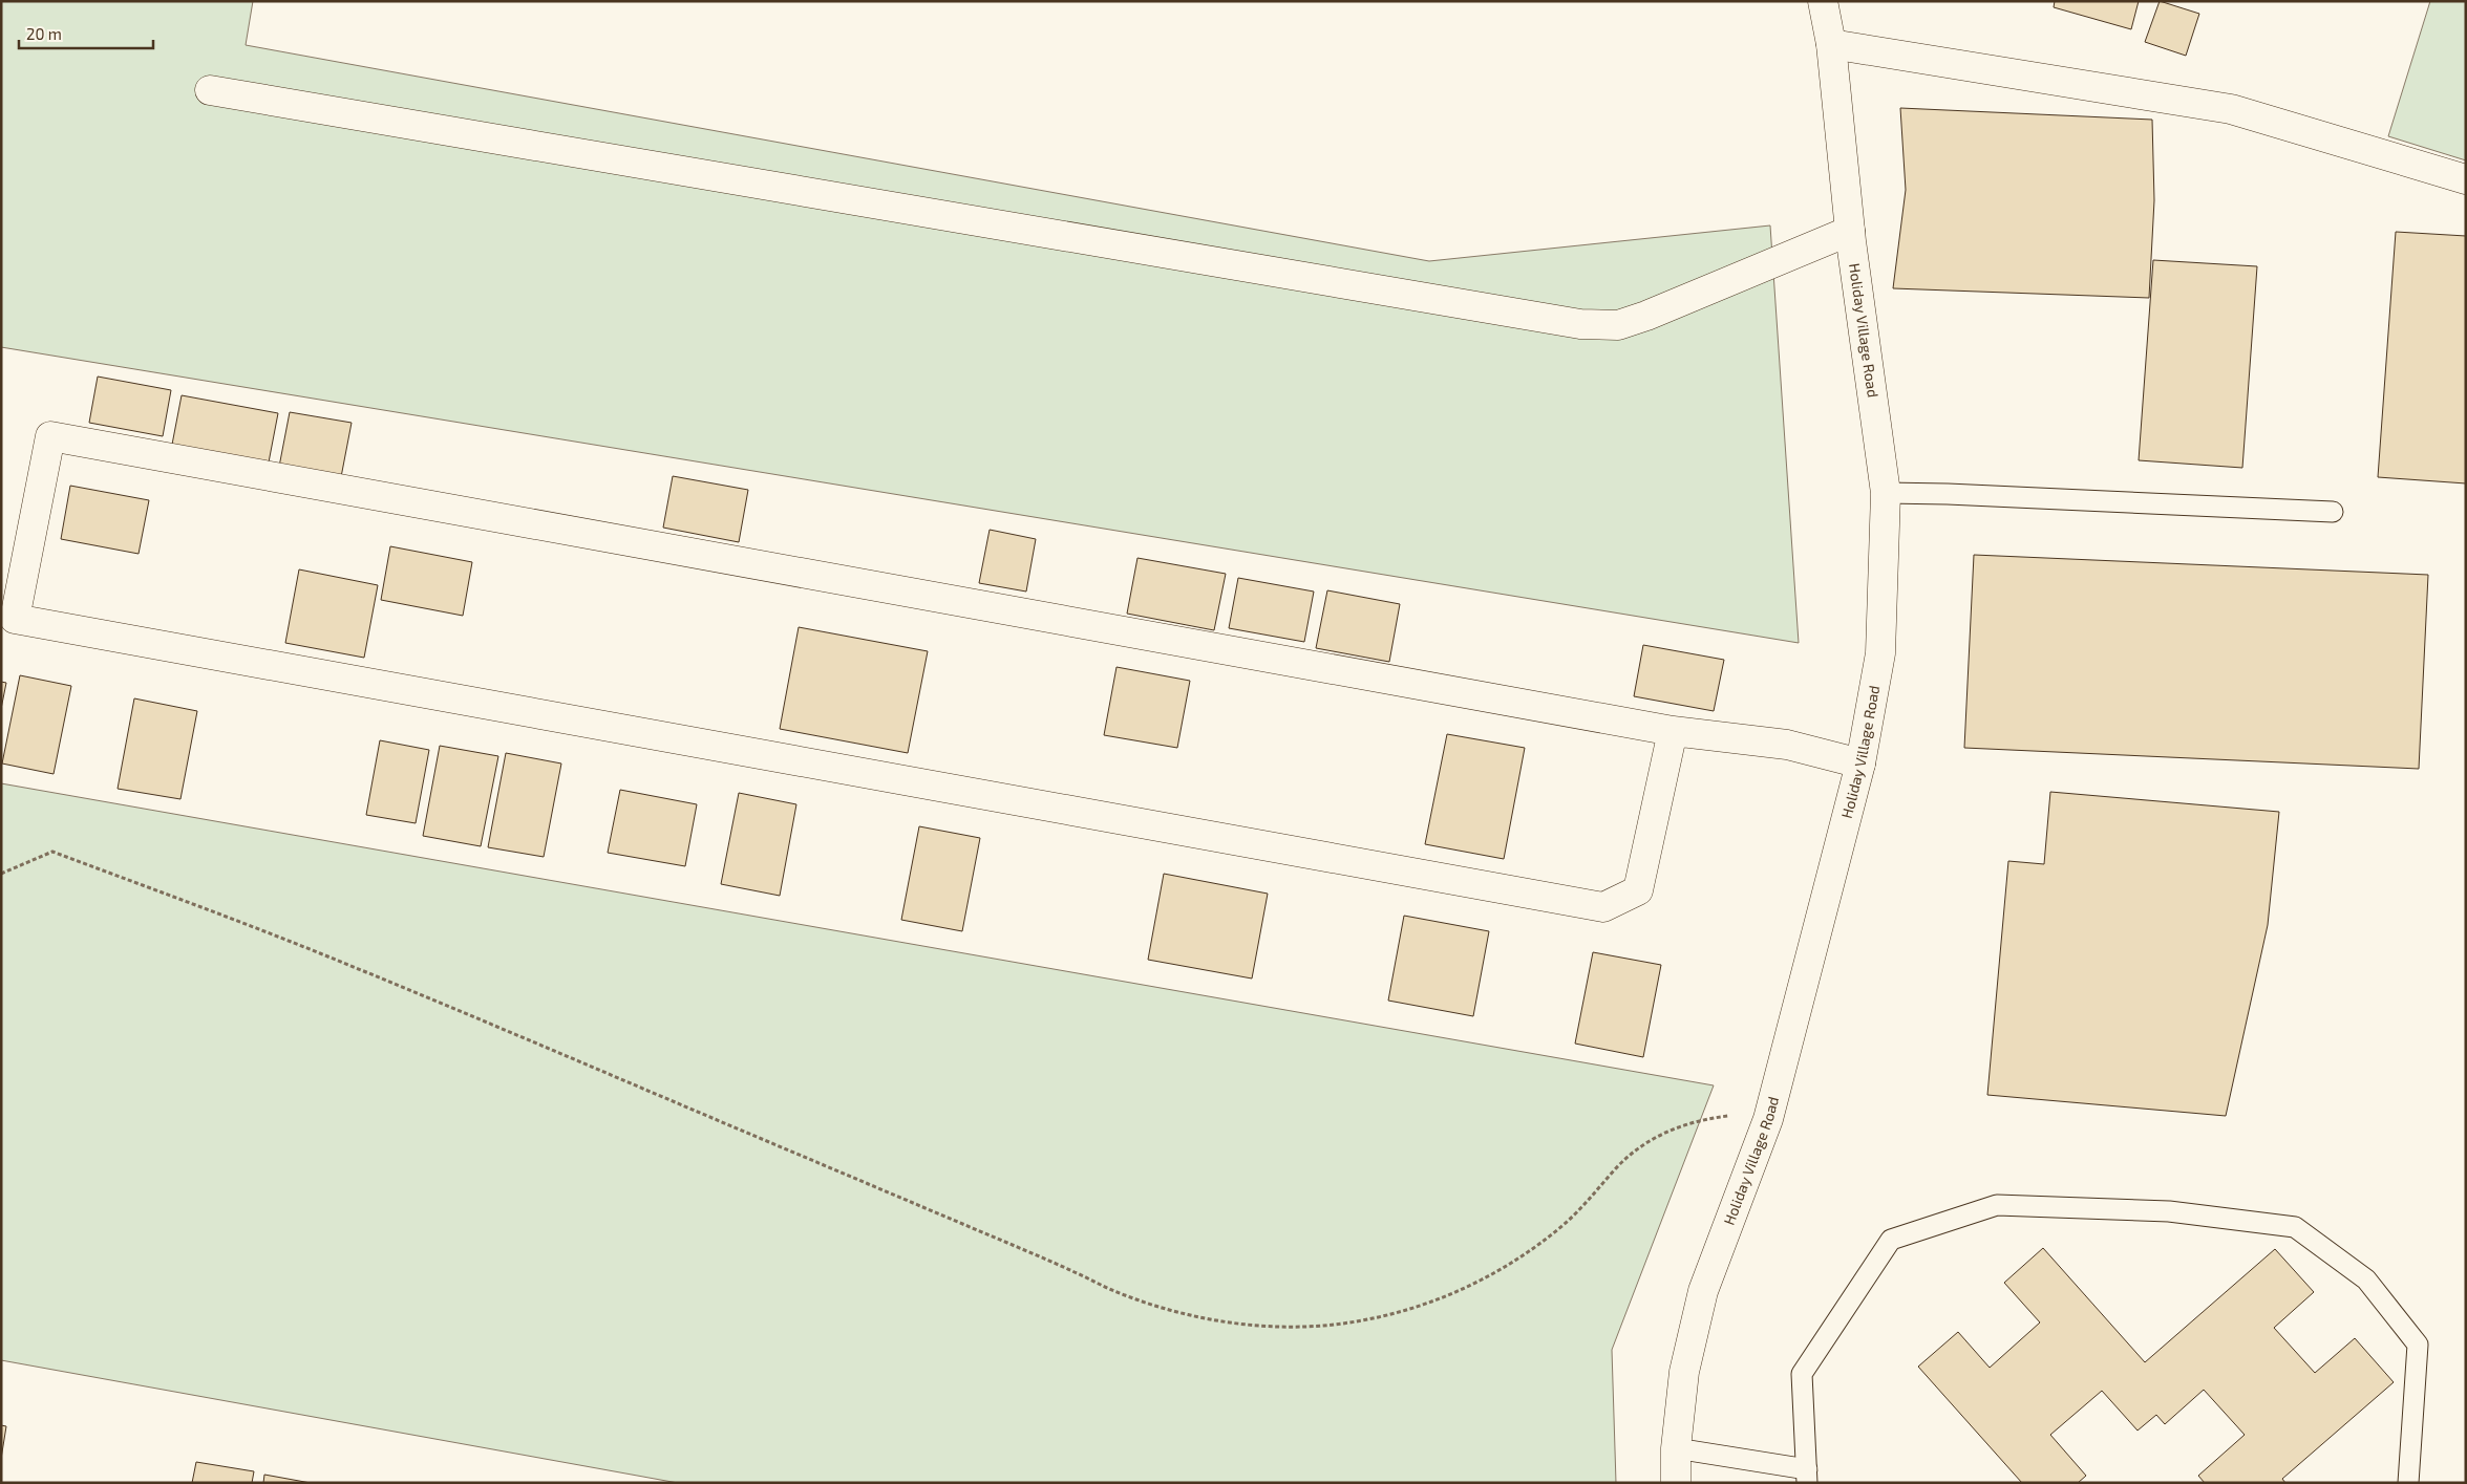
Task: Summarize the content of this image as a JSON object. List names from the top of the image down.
{
  "streets": {
    "street": ["Holiday Village Road"]
  },
  "scale_bar": "20 m"
}
